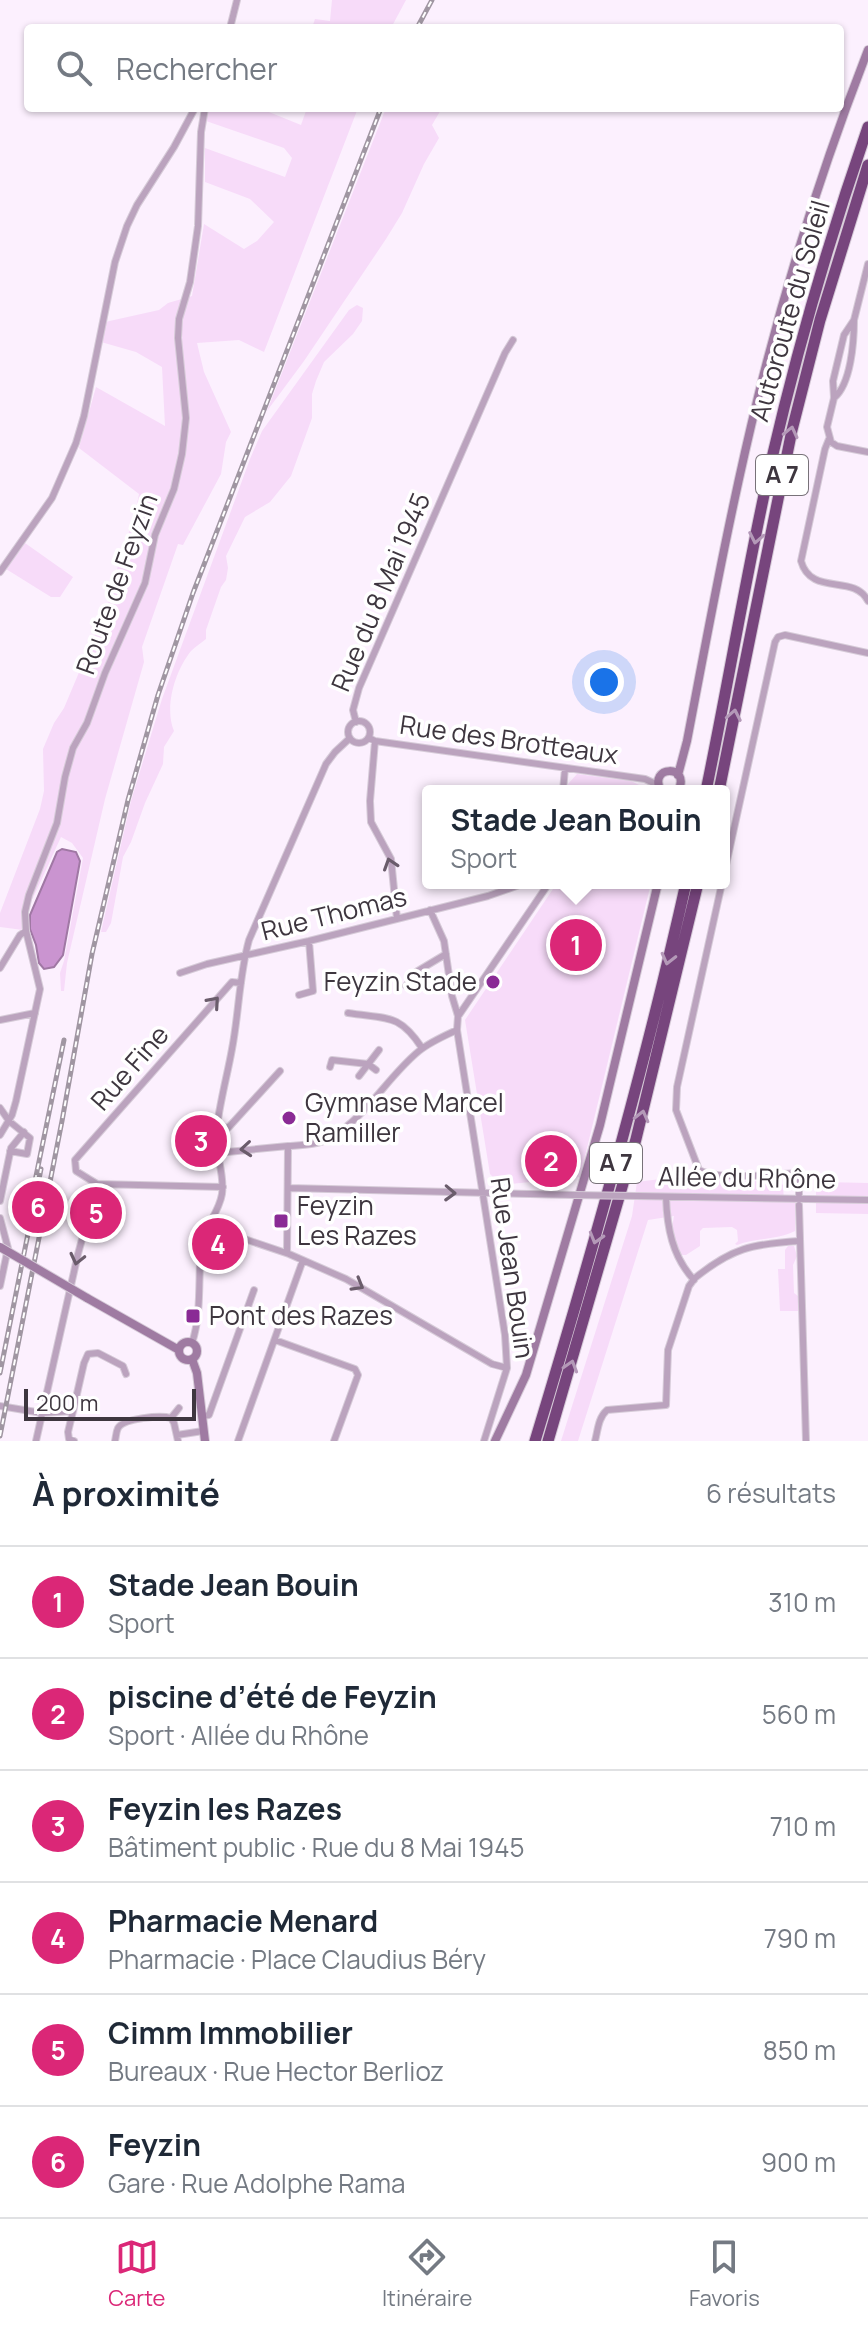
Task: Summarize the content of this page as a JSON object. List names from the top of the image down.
{
  "streets": {
    "highway": ["Autoroute du Soleil", "A 7"],
    "street": [
      "Route de Feyzin",
      "Rue du 8 Mai 1945",
      "Rue des Brotteaux",
      "Rue Thomas",
      "Rue Fine",
      "Allée du Rhône",
      "Rue Jean Bouin"
    ]
  },
  "crossings": [
    ["Rue du 8 Mai 1945", "Rue des Brotteaux"],
    ["Rue Thomas", "Rue Jean Bouin"],
    ["Allée du Rhône", "Rue Jean Bouin"]
  ],
  "one_way": ["Rue Fine"],
  "places": {
    "other": ["Feyzin Stade", "Gymnase Marcel Ramiller"],
    "transit": ["Feyzin Les Razes", "Pont des Razes"]
  },
  "scale_bar": "200 m",
  "page": {
    "search": "Rechercher",
    "popup": ["Stade Jean Bouin", "Sport"],
    "pins": [
      "1",
      "3",
      "2",
      "6",
      "5",
      "4"
    ],
    "scale": "200 m",
    "heading": ["À proximité", "6 résultats"],
    "list": [
      {
        "mark": "1",
        "name": "Stade Jean Bouin",
        "note": "Sport",
        "value": "310 m"
      },
      {
        "mark": "2",
        "name": "piscine d’été de Feyzin",
        "note": "Sport · Allée du Rhône",
        "value": "560 m"
      },
      {
        "mark": "3",
        "name": "Feyzin les Razes",
        "note": "Bâtiment public · Rue du 8 Mai 1945",
        "value": "710 m"
      },
      {
        "mark": "4",
        "name": "Pharmacie Menard",
        "note": "Pharmacie · Place Claudius Béry",
        "value": "790 m"
      },
      {
        "mark": "5",
        "name": "Cimm Immobilier",
        "note": "Bureaux · Rue Hector Berlioz",
        "value": "850 m"
      },
      {
        "mark": "6",
        "name": "Feyzin",
        "note": "Gare · Rue Adolphe Rama",
        "value": "900 m"
      }
    ],
    "nav": ["Carte", "Itinéraire", "Favoris"]
  }
}
